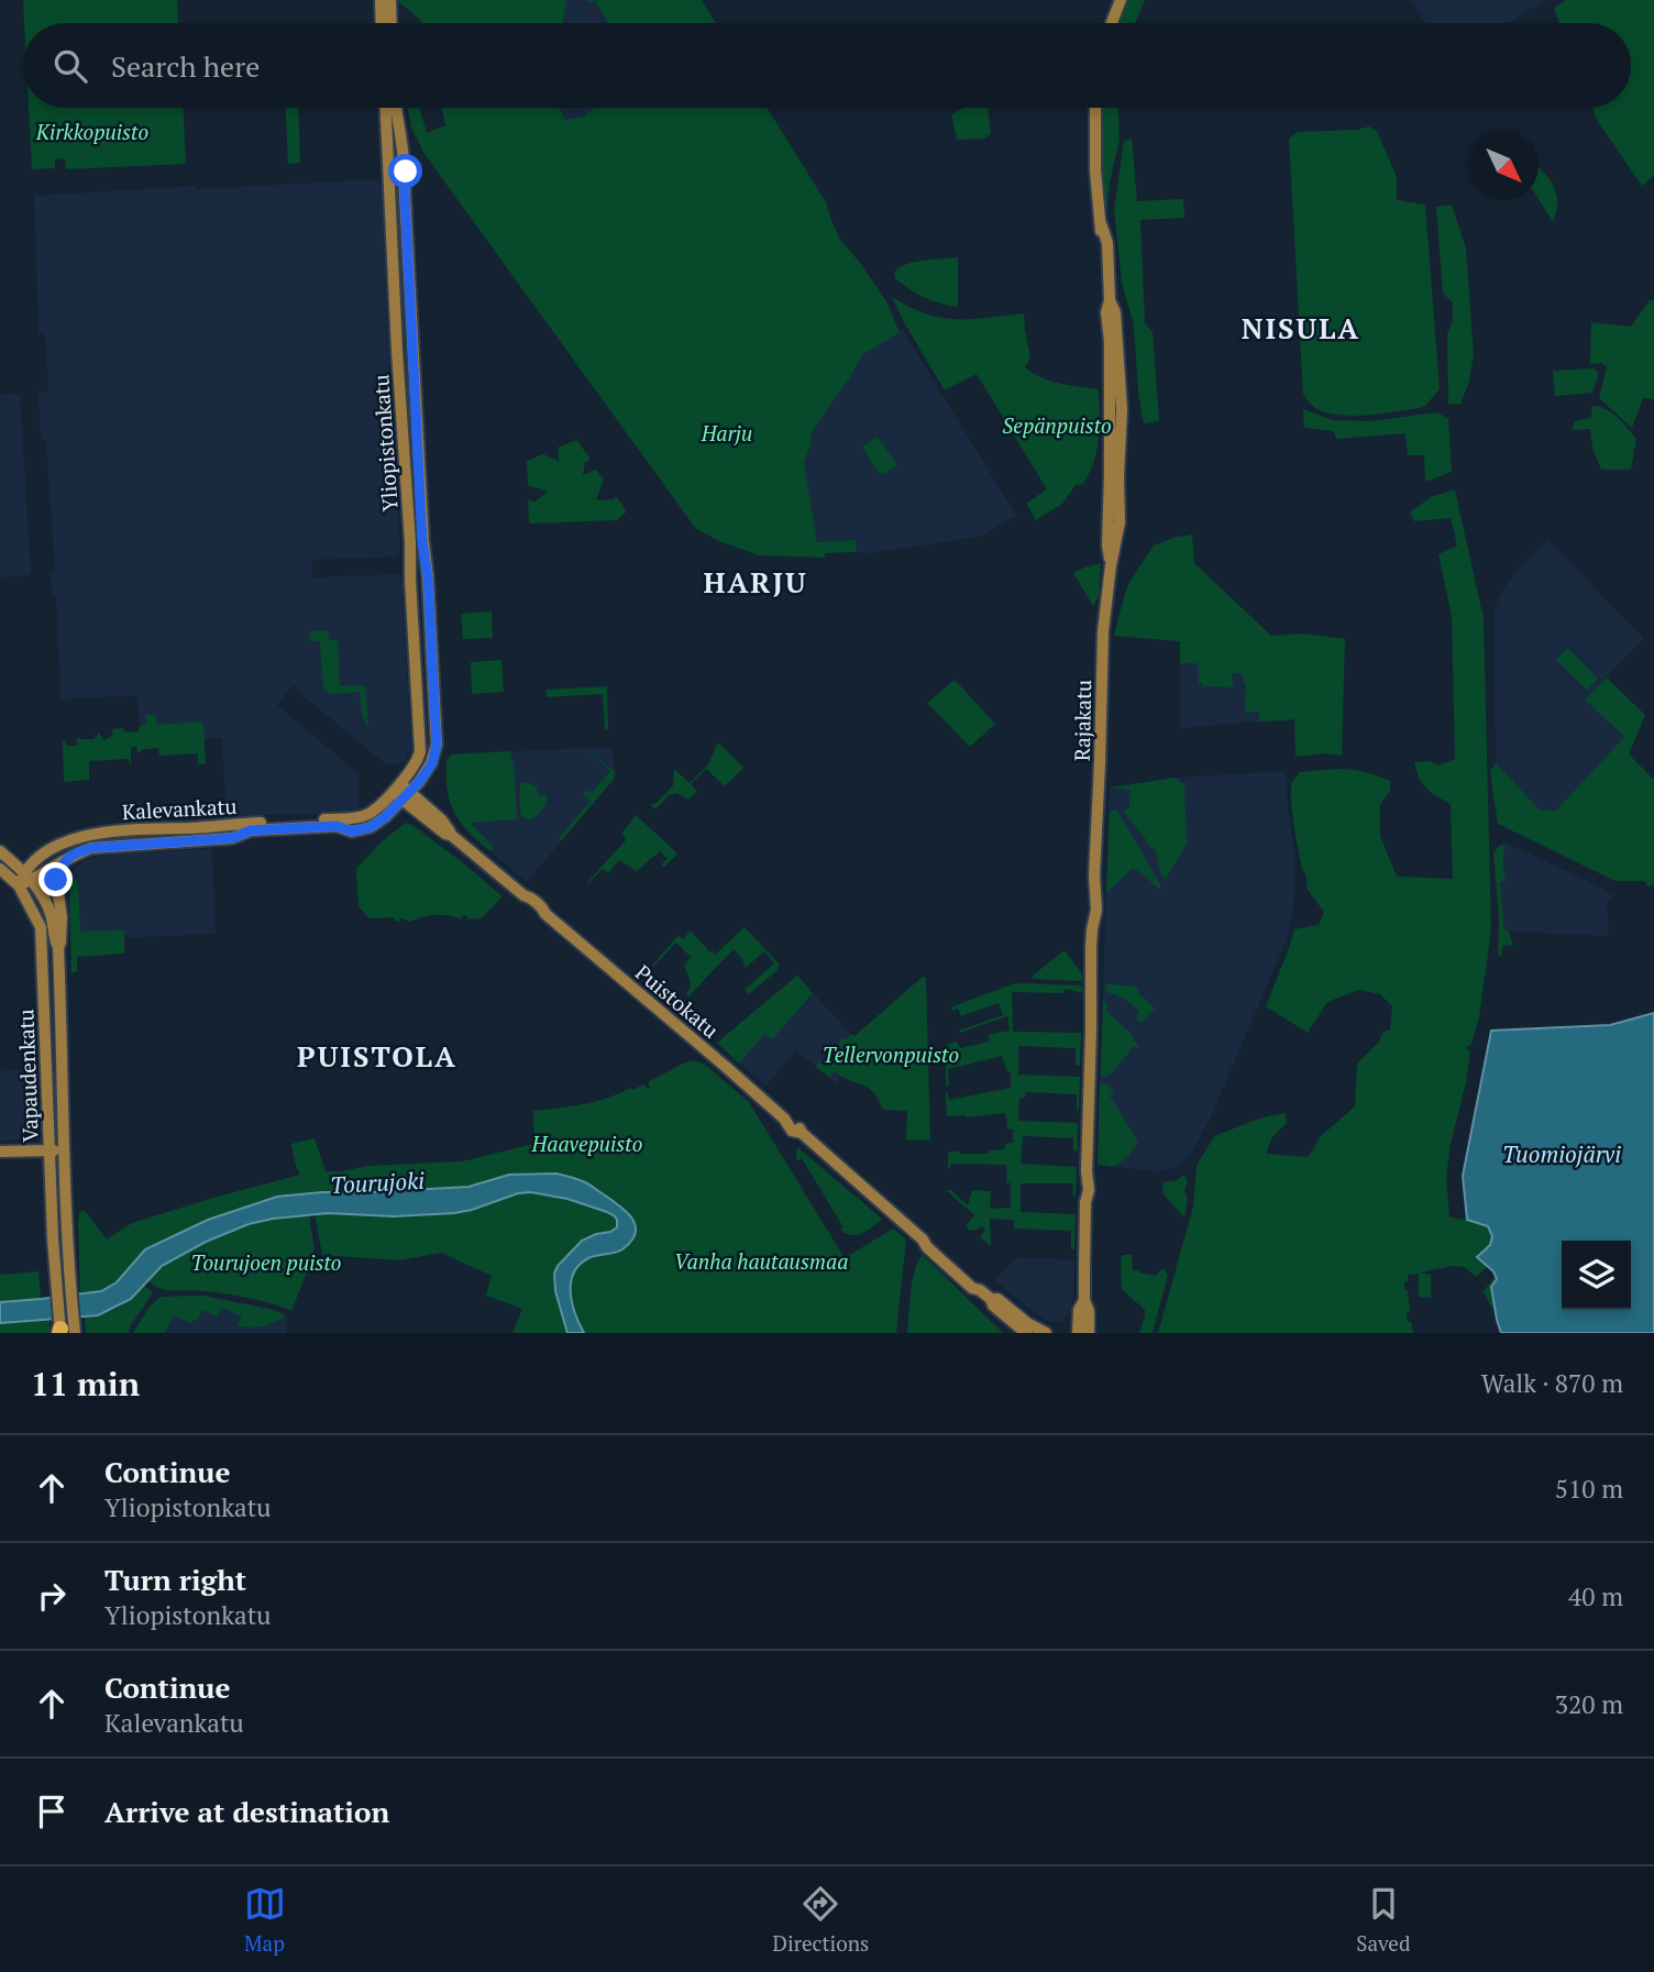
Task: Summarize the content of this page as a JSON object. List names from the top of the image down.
{
  "streets": {
    "main road": [
      "Yliopistonkatu",
      "Rajakatu",
      "Kalevankatu",
      "Puistokatu",
      "Vapaudenkatu"
    ]
  },
  "crossings": [
    ["Yliopistonkatu", "Kalevankatu"],
    ["Yliopistonkatu", "Puistokatu"],
    ["Kalevankatu", "Puistokatu"],
    ["Kalevankatu", "Vapaudenkatu"]
  ],
  "districts": ["NISULA", "HARJU", "PUISTOLA"],
  "water": ["Tuomiojärvi", "Tourujoki"],
  "parks": [
    "Kirkkopuisto",
    "Sepänpuisto",
    "Harju",
    "Tellervonpuisto",
    "Haavepuisto",
    "Vanha hautausmaa",
    "Tourujoen puisto"
  ],
  "north": "bottom right",
  "page": {
    "search": "Search here",
    "heading": ["11 min", "Walk · 870 m"],
    "list": [
      ["Continue", "Yliopistonkatu", "510 m"],
      ["Turn right", "Yliopistonkatu", "40 m"],
      ["Continue", "Kalevankatu", "320 m"],
      "Arrive at destination"
    ],
    "nav": ["Map", "Directions", "Saved"]
  }
}
